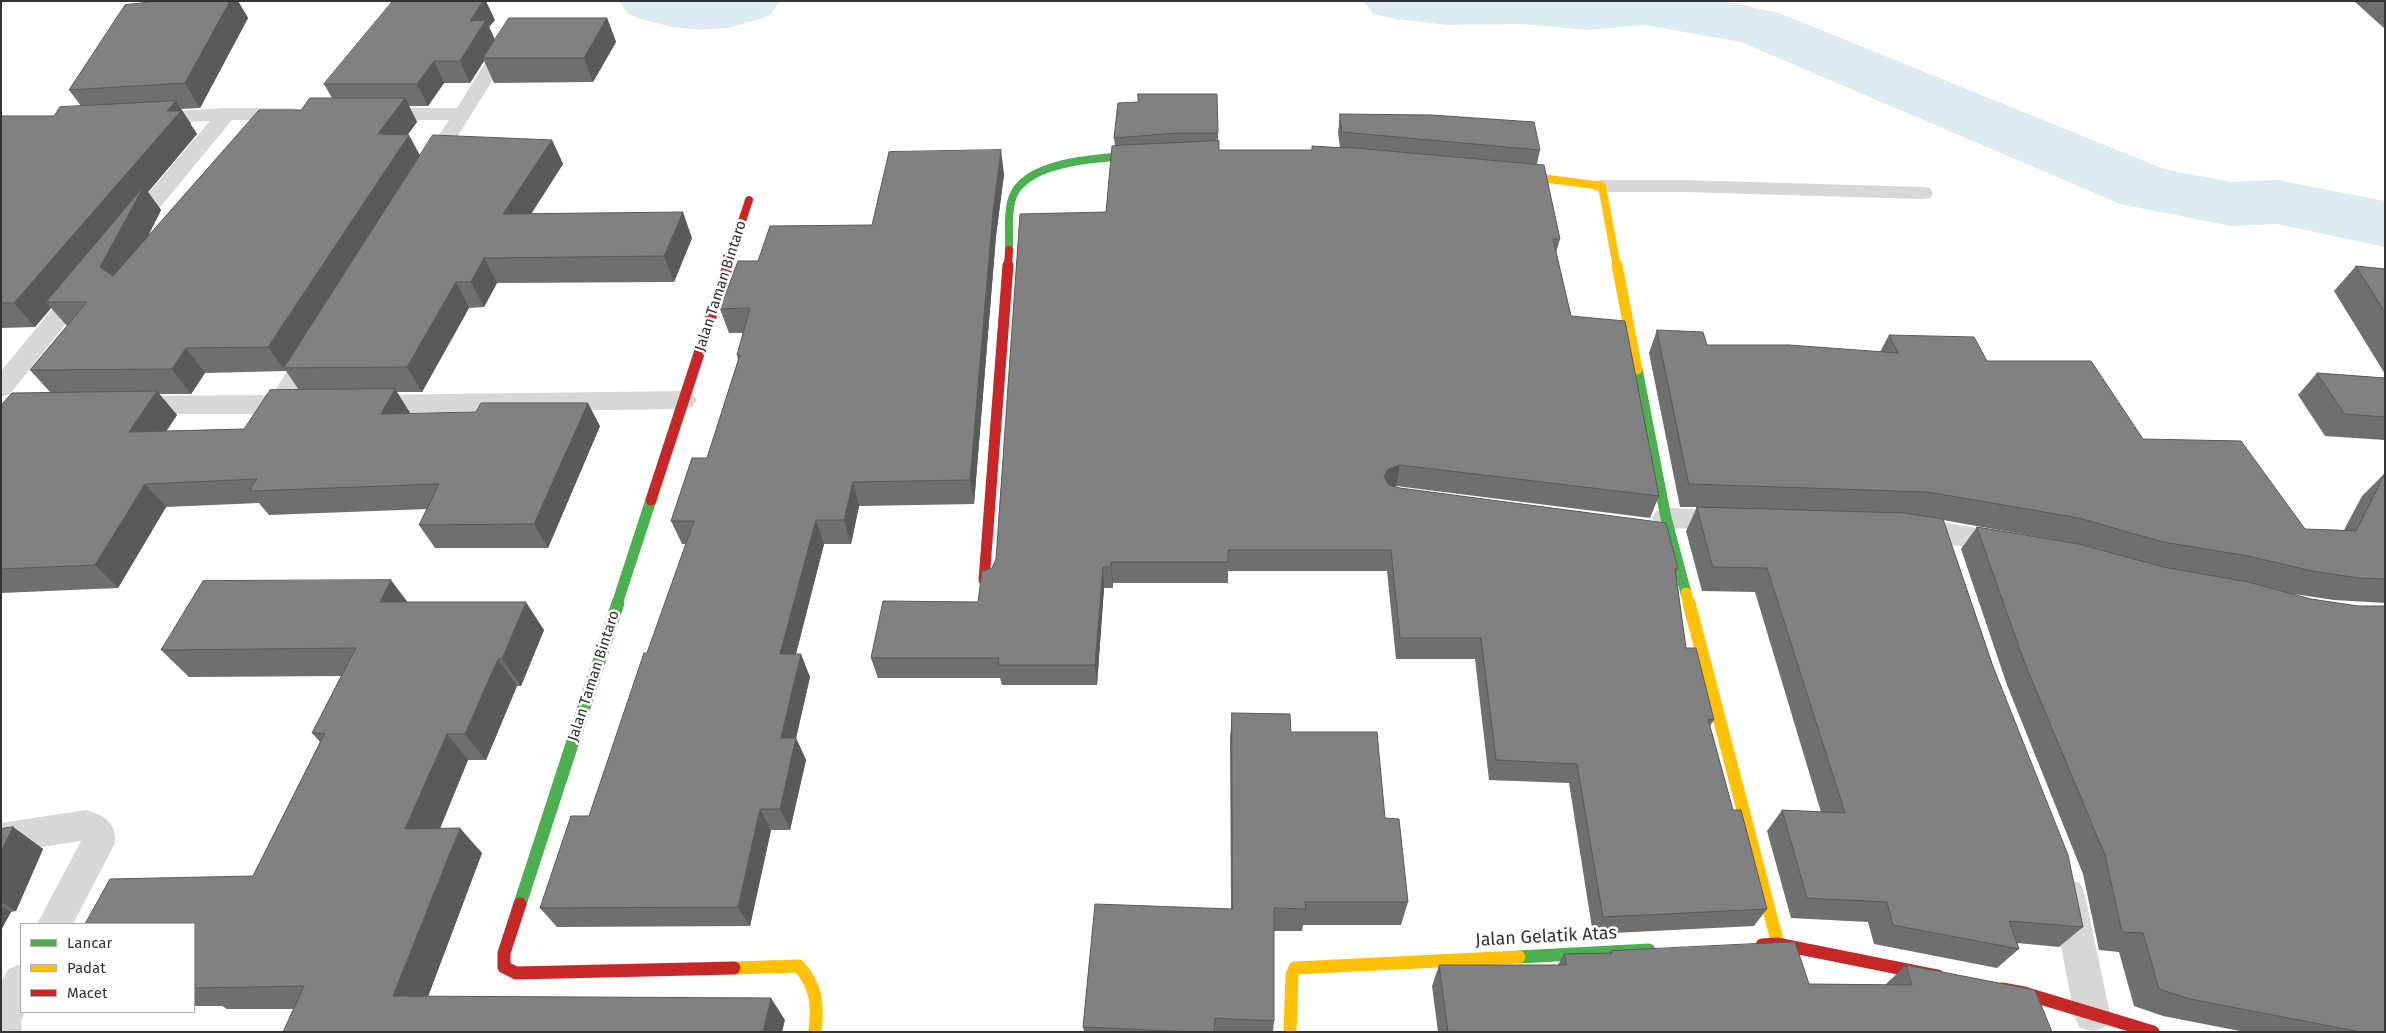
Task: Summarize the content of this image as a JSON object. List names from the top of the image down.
{
  "streets": {
    "street": ["Jalan Taman Bintaro", "Jalan Gelatik Atas"]
  },
  "legend": ["Lancar", "Padat", "Macet"]
}
